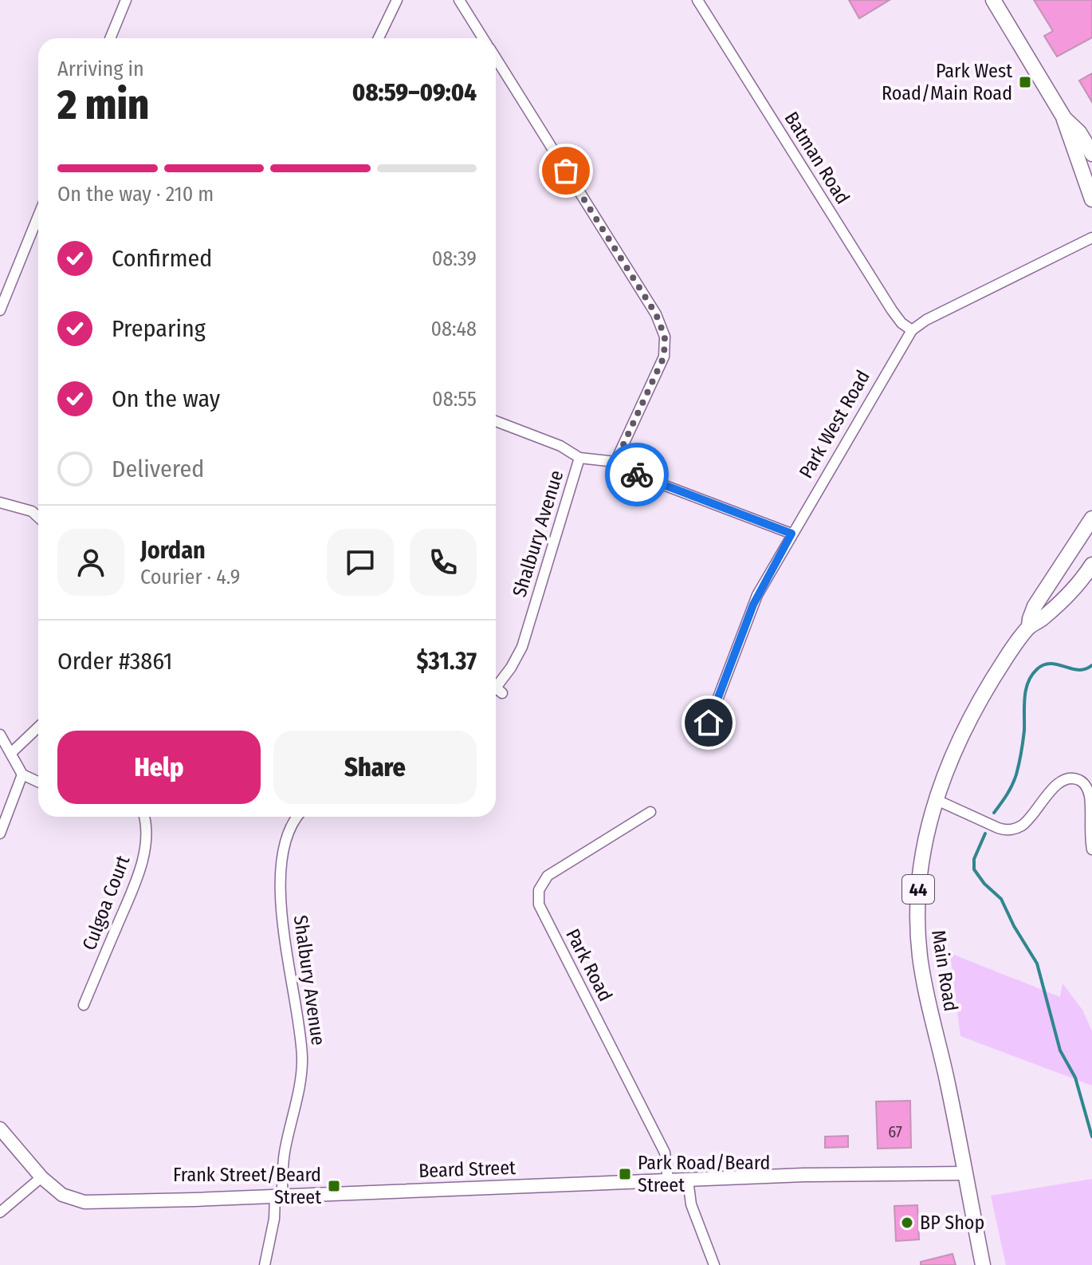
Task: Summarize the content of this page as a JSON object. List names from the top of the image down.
{
  "streets": {
    "main road": ["44", "Main Road"],
    "street": [
      "Batman Road",
      "Park West Road",
      "Shalbury Avenue",
      "Culgoa Court",
      "Park Road",
      "Beard Street"
    ]
  },
  "crossings": [
    ["Batman Road", "Park West Road"],
    ["Shalbury Avenue", "Beard Street"],
    ["Park Road", "Beard Street"],
    ["Main Road", "Beard Street"]
  ],
  "places": {
    "transit": ["Park West Road/Main Road", "Park Road/Beard Street", "Frank Street/Beard Street"],
    "other": ["BP Shop"]
  },
  "house_numbers": ["67"],
  "page": {
    "heading": ["2 min", "Arriving in", "08:59–09:04"],
    "panel": [
      "Jordan",
      "Courier · 4.9",
      "Order #3861",
      "$31.37"
    ],
    "bar": "On the way · 210 m",
    "list": [
      ["Confirmed", "08:39"],
      ["Preparing", "08:48"],
      ["On the way", "08:55"],
      "Delivered"
    ],
    "buttons": ["Help", "Share"]
  }
}
